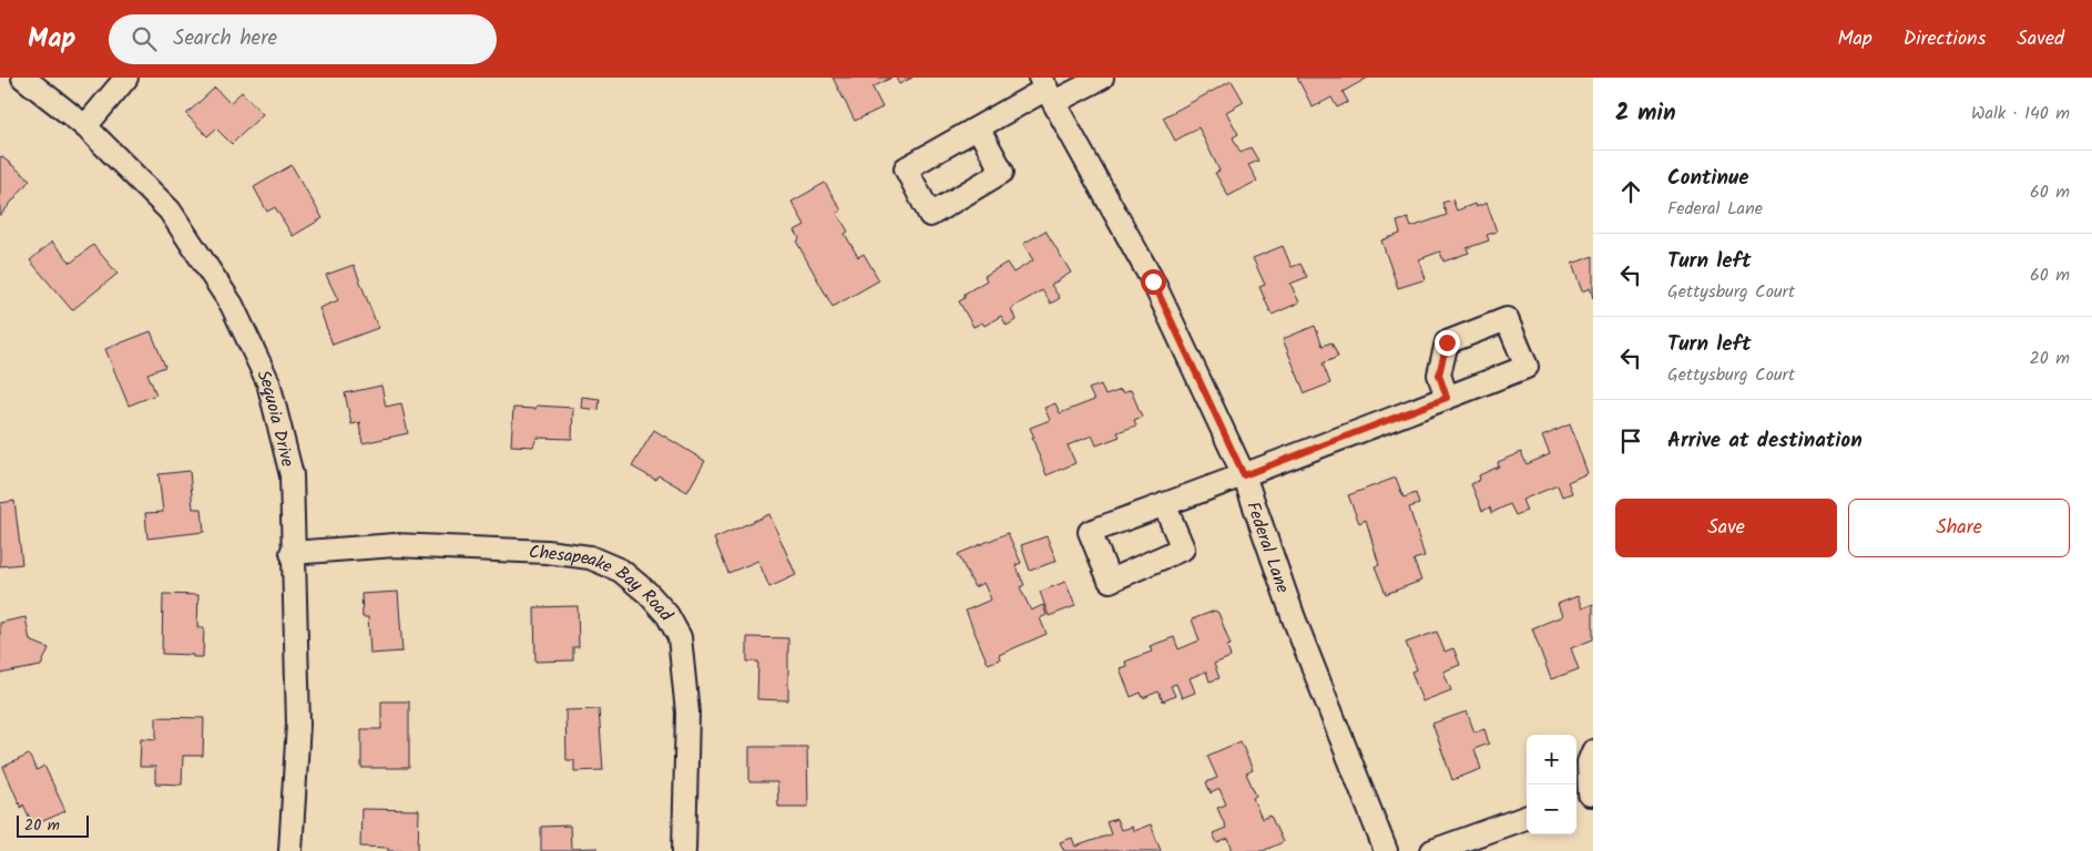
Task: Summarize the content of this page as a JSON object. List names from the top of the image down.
{
  "streets": {
    "street": ["Sequoia Drive", "Federal Lane", "Chesapeake Bay Road"]
  },
  "crossings": [
    ["Sequoia Drive", "Chesapeake Bay Road"]
  ],
  "scale_bar": "20 m",
  "page": {
    "header": "Map",
    "search": "Search here",
    "nav": ["Map", "Directions", "Saved"],
    "heading": ["2 min", "Walk · 140 m"],
    "list": [
      ["Continue", "Federal Lane", "60 m"],
      ["Turn left", "Gettysburg Court", "60 m"],
      ["Turn left", "Gettysburg Court", "20 m"],
      "Arrive at destination"
    ],
    "buttons": ["Save", "Share"],
    "map_buttons": ["+", "−"],
    "scale": "20 m"
  }
}
